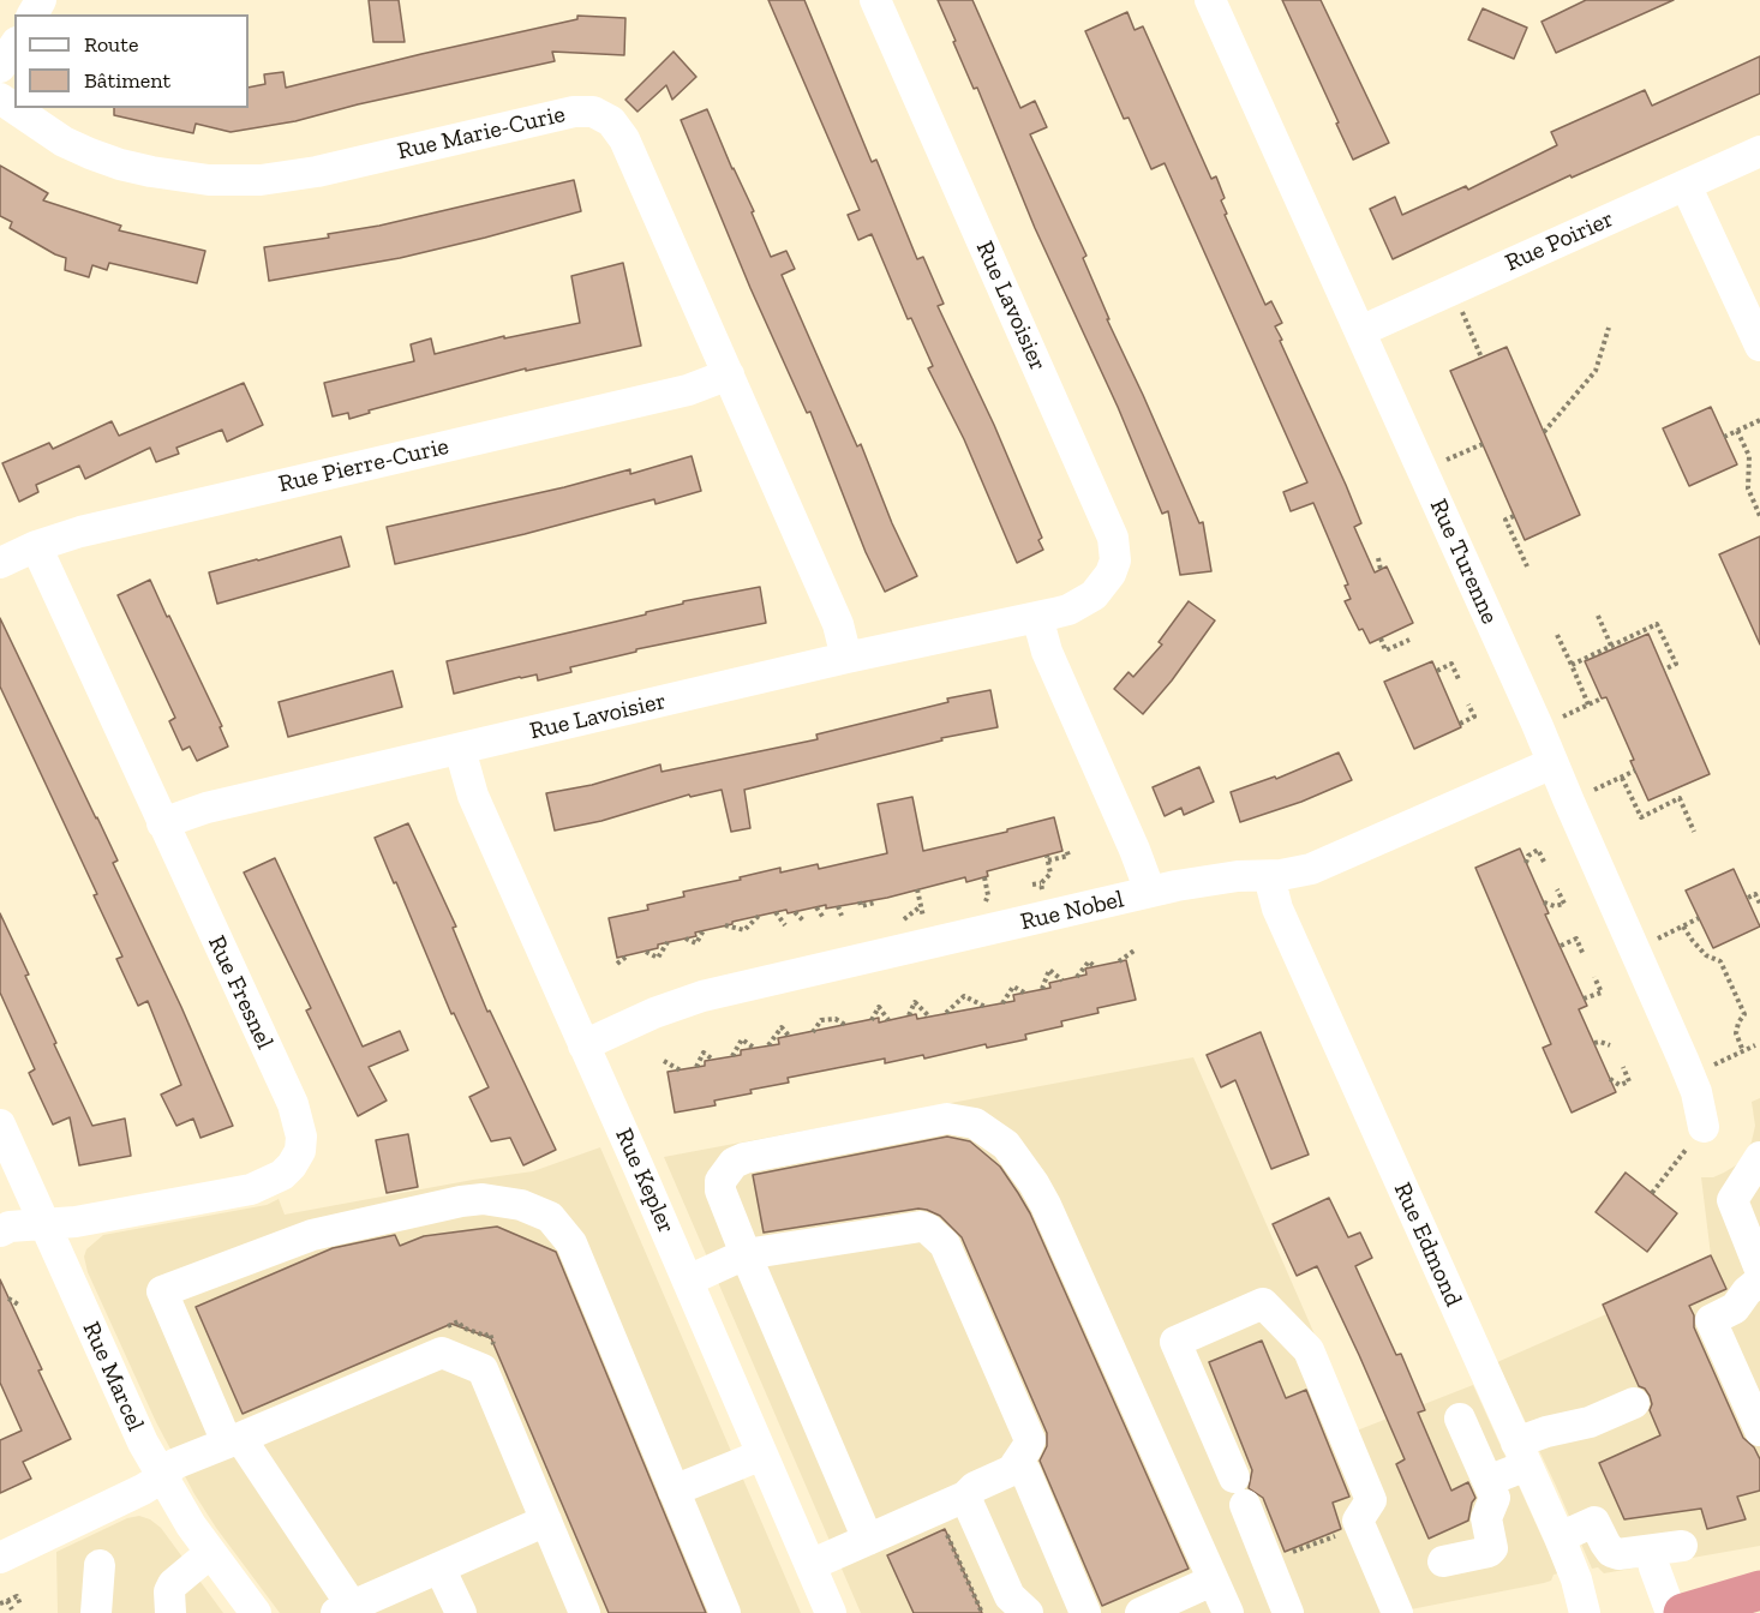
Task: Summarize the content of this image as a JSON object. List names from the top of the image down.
{
  "streets": {
    "street": [
      "Rue Marie-Curie",
      "Rue Poirier",
      "Rue Lavoisier",
      "Rue Pierre-Curie",
      "Rue Turenne",
      "Rue Nobel",
      "Rue Fresnel",
      "Rue Kepler",
      "Rue Edmond",
      "Rue Marcel"
    ]
  },
  "crossings": [
    ["Rue Marie-Curie", "Rue Lavoisier"],
    ["Rue Marie-Curie", "Rue Pierre-Curie"],
    ["Rue Poirier", "Rue Turenne"],
    ["Rue Lavoisier", "Rue Fresnel"],
    ["Rue Lavoisier", "Rue Kepler"],
    ["Rue Pierre-Curie", "Rue Fresnel"],
    ["Rue Turenne", "Rue Nobel"],
    ["Rue Nobel", "Rue Kepler"],
    ["Rue Nobel", "Rue Edmond"],
    ["Rue Fresnel", "Rue Marcel"]
  ],
  "legend": ["Route", "Bâtiment"]
}
